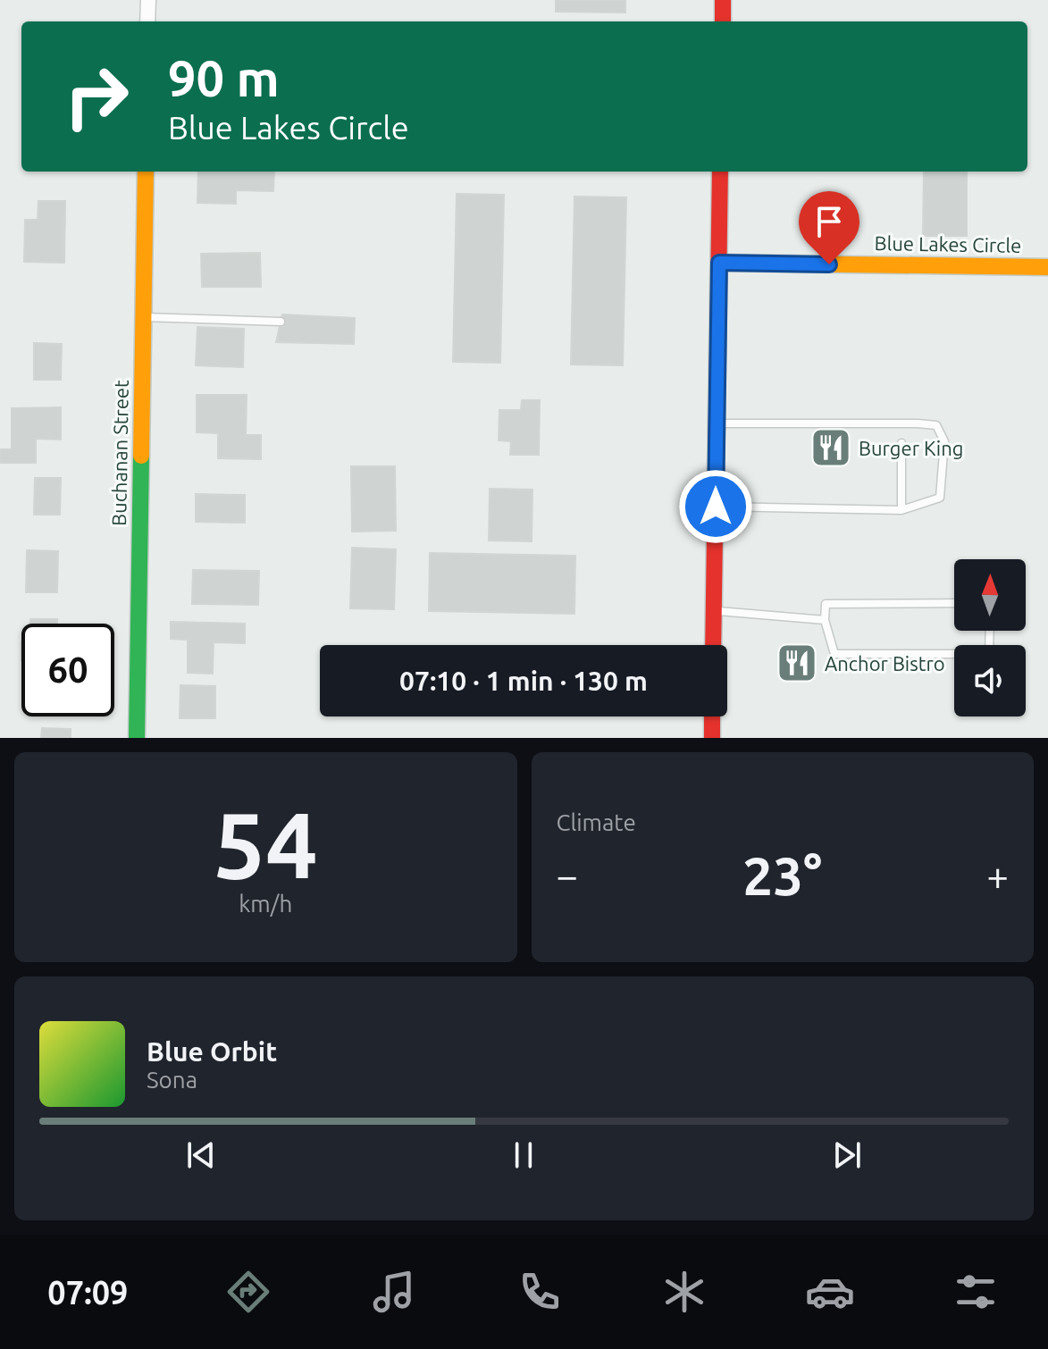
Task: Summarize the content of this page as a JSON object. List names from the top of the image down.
{
  "streets": {
    "street": ["Blue Lakes Circle", "Buchanan Street"]
  },
  "places": {
    "restaurant": ["Burger King", "Anchor Bistro"]
  },
  "north": "top",
  "page": {
    "turn": ["90 m", "Blue Lakes Circle"],
    "limit": "60",
    "trip": "07:10 · 1 min · 130 m",
    "tile": [
      ["54", "km/h"],
      "Climate"
    ],
    "heat": ["−", "23°", "+"],
    "song": ["Blue Orbit", "Sona"],
    "tabs": "07:09"
  }
}
